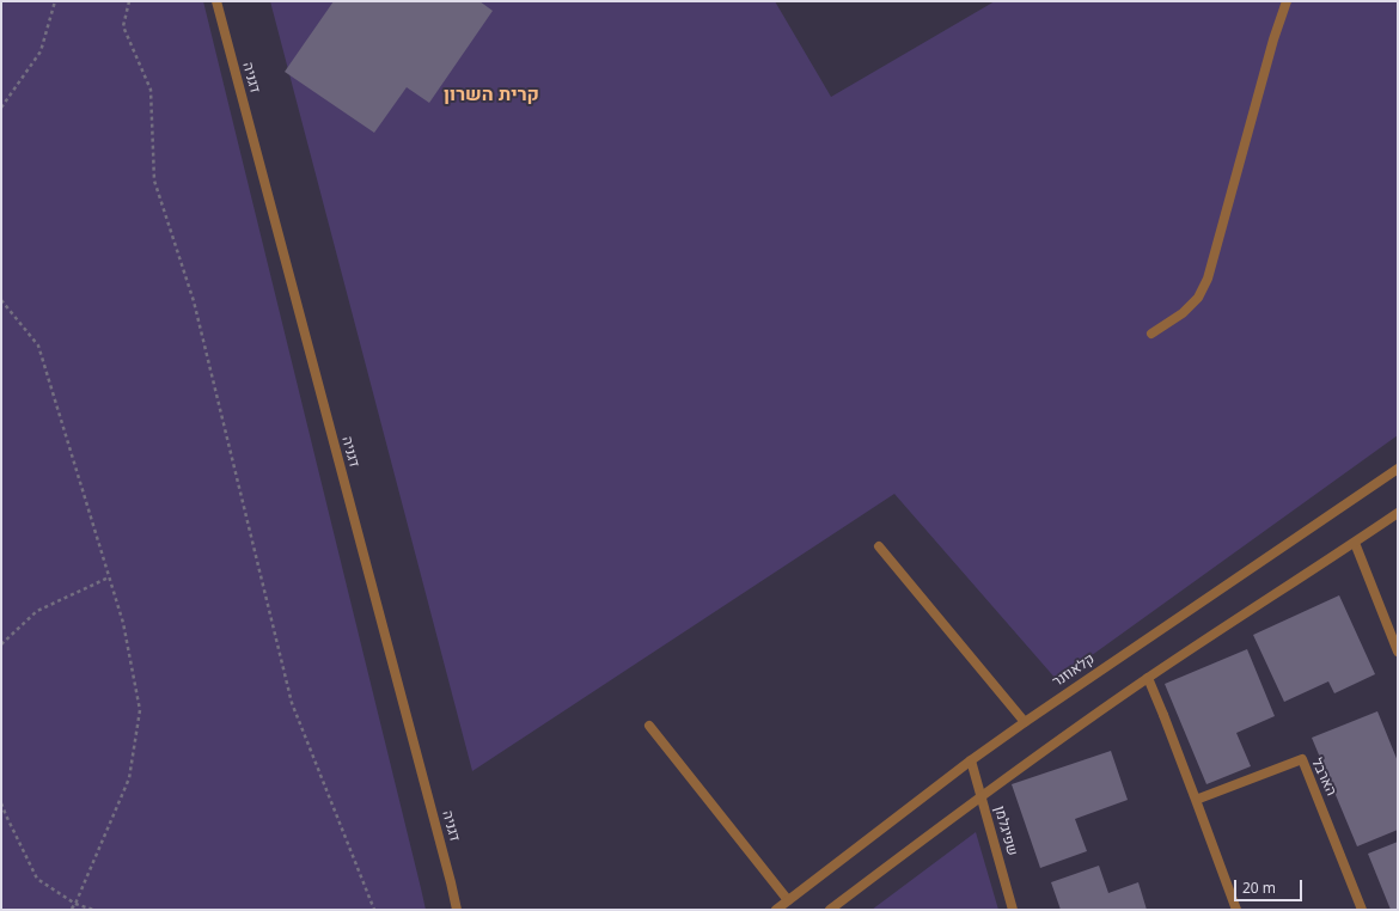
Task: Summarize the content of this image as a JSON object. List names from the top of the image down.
{
  "streets": {
    "street": [
      "דגניה",
      "קלאוזנר",
      "הארבל",
      "שפיגלמן"
    ]
  },
  "crossings": [
    ["קלאוזנר", "שפיגלמן"]
  ],
  "districts": ["קרית השרון"],
  "scale_bar": "20 m"
}
